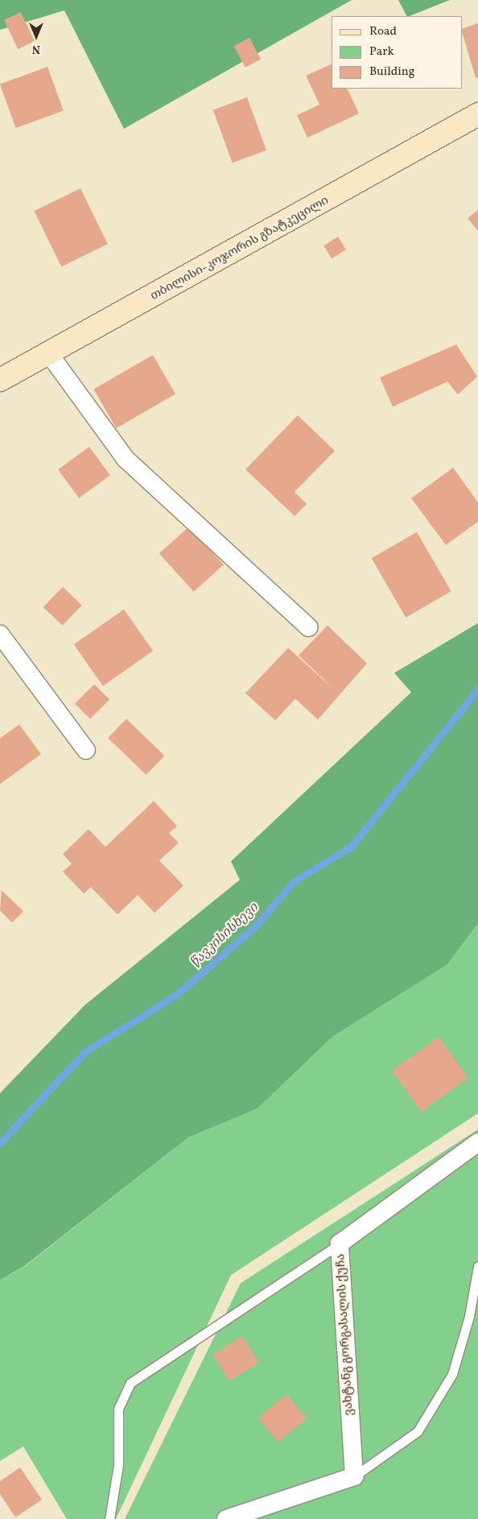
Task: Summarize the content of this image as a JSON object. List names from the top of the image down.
{
  "streets": {
    "main road": ["თბილისი-კოჯორის გზატკეცილი"],
    "street": ["ვახტანგ გორგასალის ქუჩა"]
  },
  "water": ["წავკისისხევი"],
  "legend": ["Road", "Park", "Building"],
  "north": "bottom"
}
